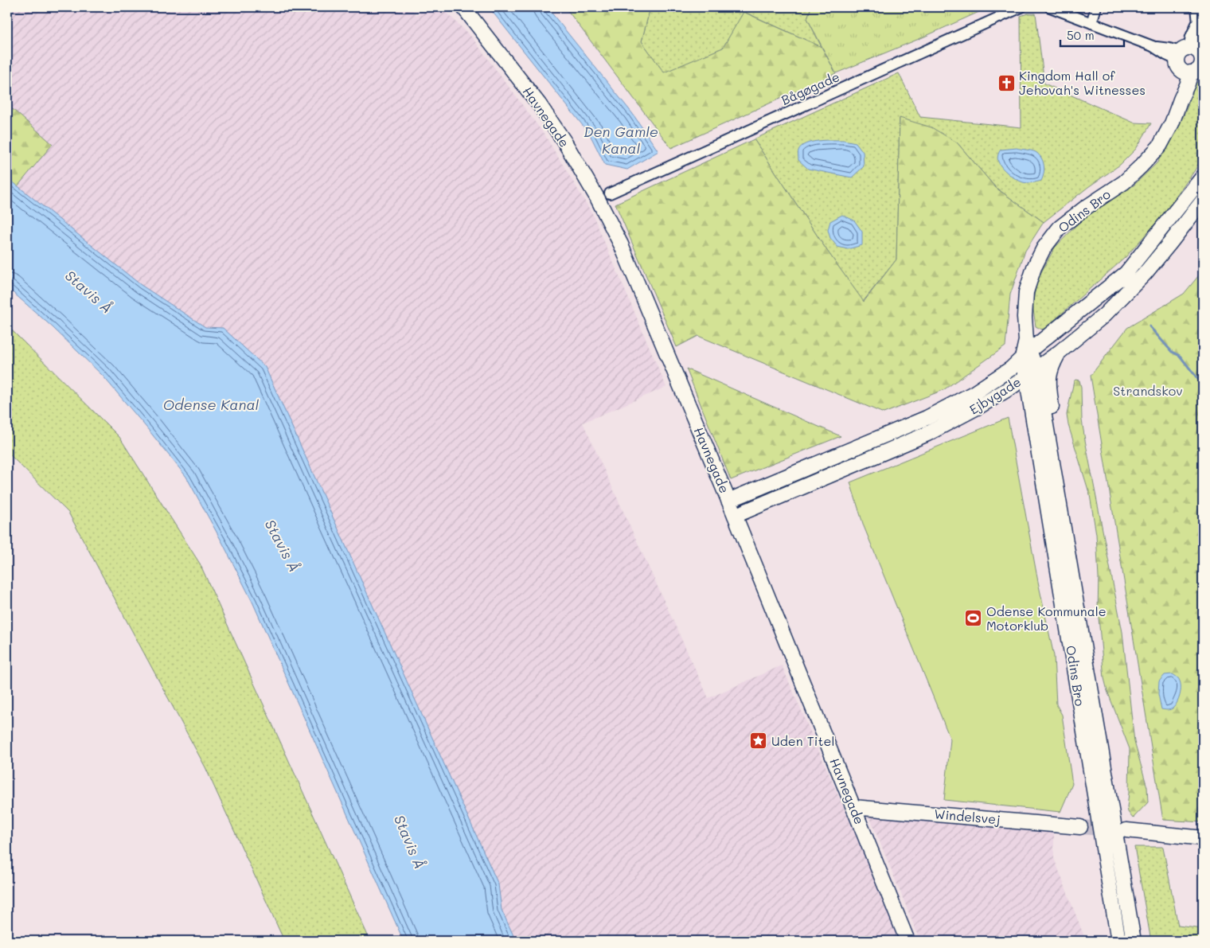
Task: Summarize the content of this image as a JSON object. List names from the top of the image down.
{
  "streets": {
    "street": [
      "Bågøgade",
      "Havnegade",
      "Odins Bro",
      "Ejbygade",
      "Windelsvej"
    ]
  },
  "crossings": [
    ["Havnegade", "Ejbygade"],
    ["Havnegade", "Windelsvej"],
    ["Odins Bro", "Ejbygade"]
  ],
  "water": ["Den Gamle Kanal", "Stavis Å", "Odense Kanal"],
  "parks": ["Strandskov"],
  "places": {
    "church": ["Kingdom Hall of Jehovah's Witnesses"],
    "sports": ["Odense Kommunale Motorklub"],
    "place": ["Uden Titel"]
  },
  "scale_bar": "50 m"
}
